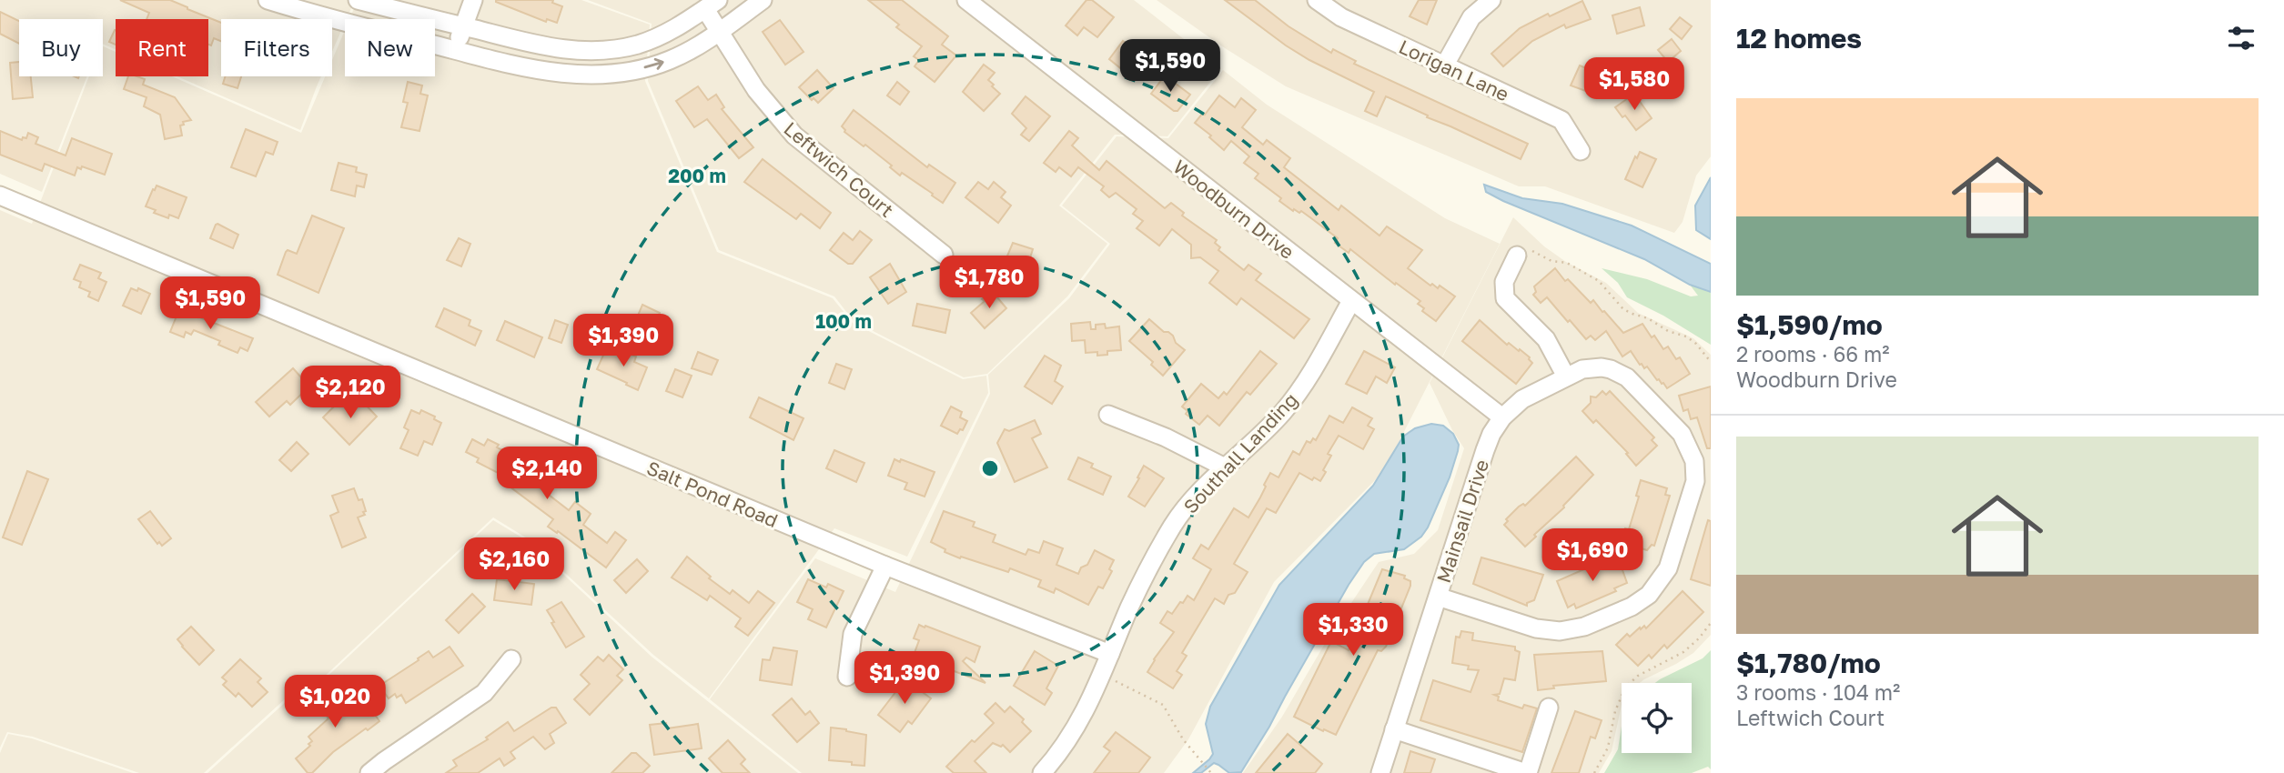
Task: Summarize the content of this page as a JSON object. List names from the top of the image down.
{
  "streets": {
    "street": [
      "Lorigan Lane",
      "Leftwich Court",
      "Woodburn Drive",
      "Southall Landing",
      "Salt Pond Road",
      "Mainsail Drive"
    ]
  },
  "crossings": [
    ["Woodburn Drive", "Southall Landing"],
    ["Woodburn Drive", "Mainsail Drive"],
    ["Southall Landing", "Salt Pond Road"]
  ],
  "page": {
    "heading": "12 homes",
    "chip": [
      "Buy",
      "Rent",
      "Filters",
      "New"
    ],
    "price": [
      "$1,590",
      "$1,580",
      "$1,780",
      "$1,590",
      "$1,390",
      "$2,120",
      "$2,140",
      "$1,690",
      "$2,160",
      "$1,330",
      "$1,390",
      "$1,020"
    ],
    "list": [
      {
        "name": "$1,590/mo",
        "note": "2 rooms · 66 m² · Woodburn Drive"
      },
      {
        "name": "$1,780/mo",
        "note": "3 rooms · 104 m² · Leftwich Court"
      }
    ]
  },
  "rings": ["200 m", "100 m"]
}
